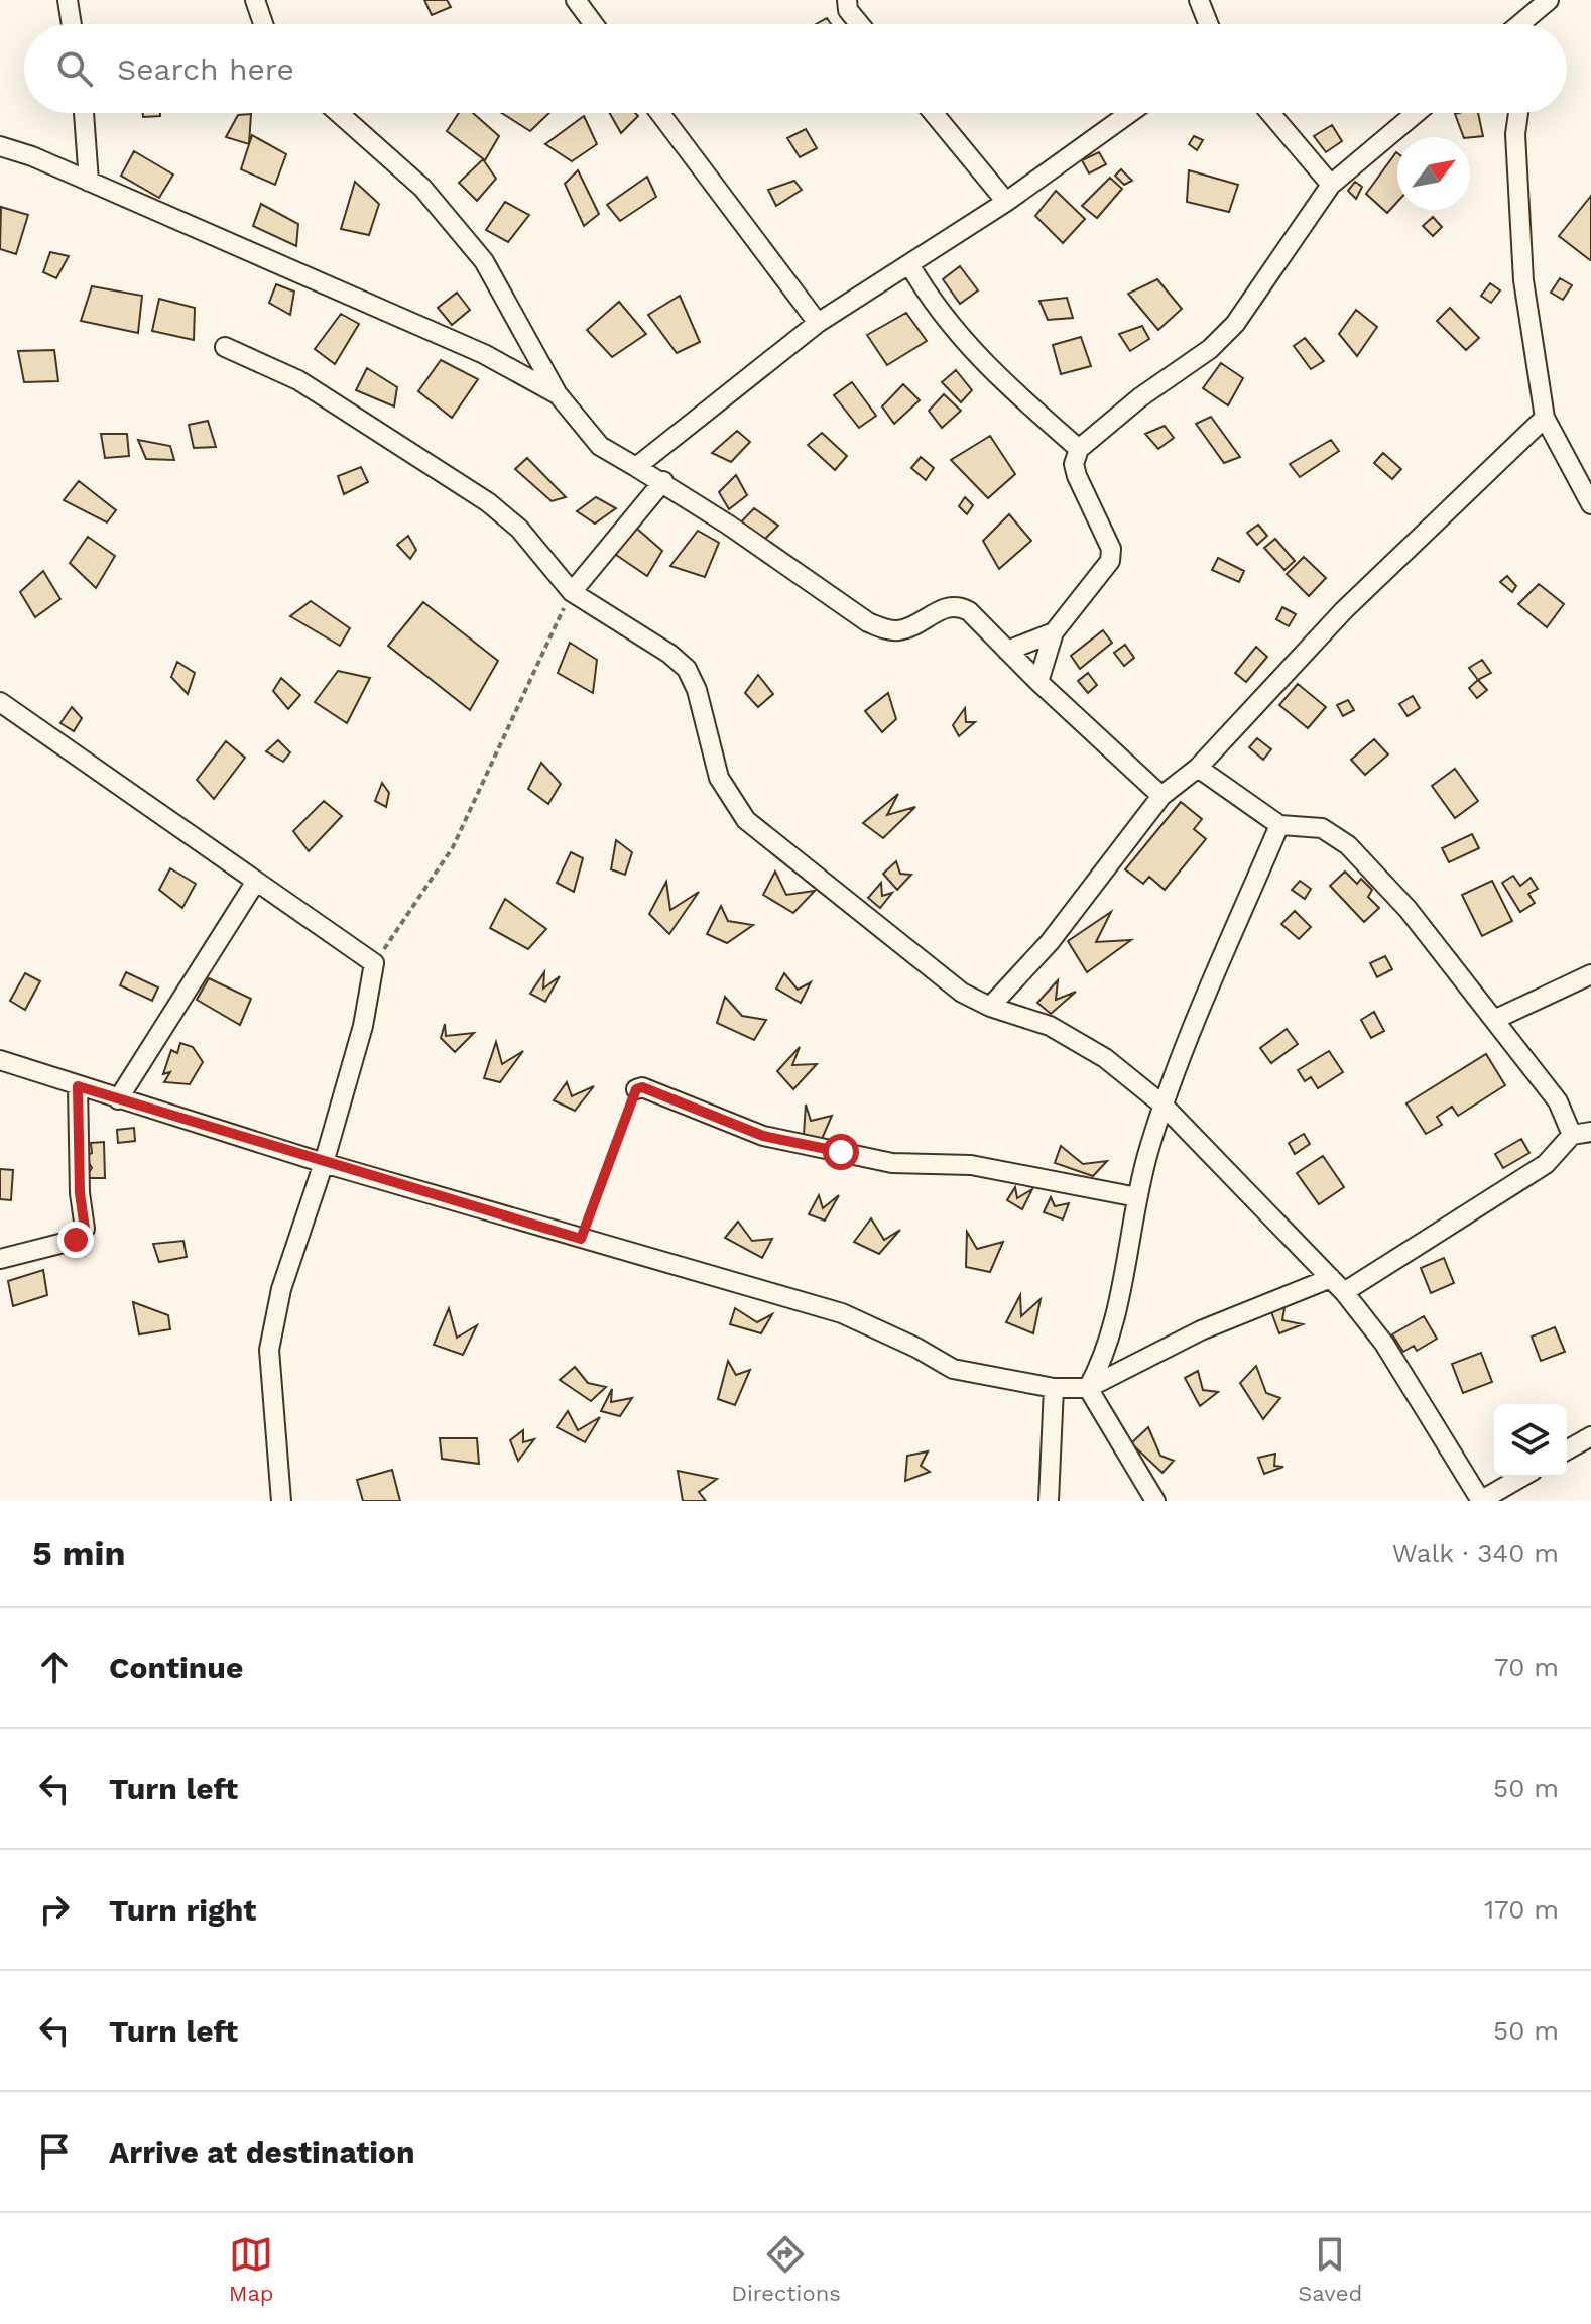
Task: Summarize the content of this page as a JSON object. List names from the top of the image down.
{
  "north": "top right",
  "page": {
    "search": "Search here",
    "heading": ["5 min", "Walk · 340 m"],
    "list": [
      ["Continue", "70 m"],
      ["Turn left", "50 m"],
      ["Turn right", "170 m"],
      ["Turn left", "50 m"],
      "Arrive at destination"
    ],
    "nav": ["Map", "Directions", "Saved"]
  }
}
